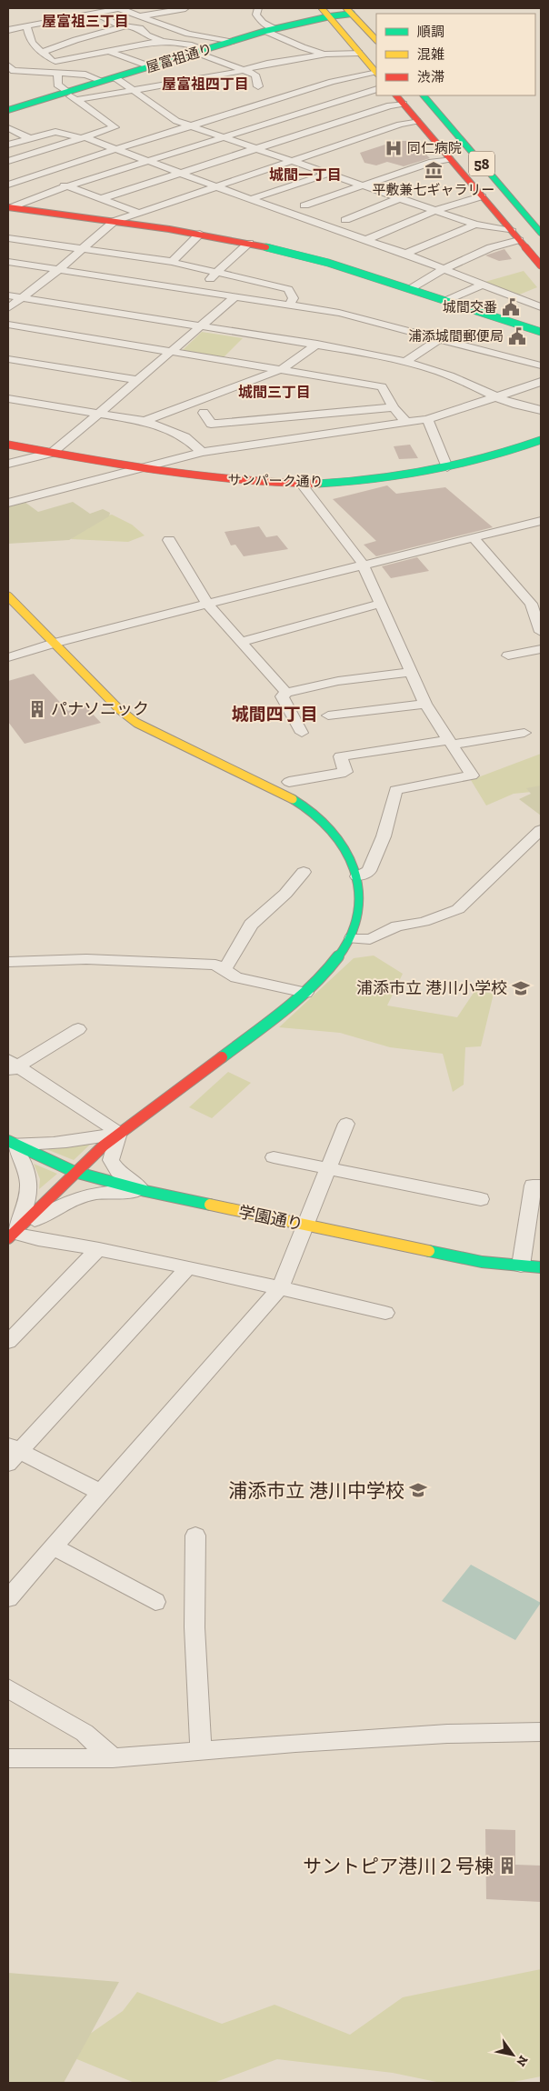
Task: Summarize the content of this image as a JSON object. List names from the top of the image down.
{
  "streets": {
    "main road": [
      "屋富祖通り",
      "58",
      "サンパーク通り",
      "学園通り"
    ]
  },
  "districts": [
    "屋富祖三丁目",
    "屋富祖四丁目",
    "城間一丁目",
    "城間三丁目",
    "城間四丁目"
  ],
  "places": {
    "hospital": ["同仁病院"],
    "museum": ["平敷兼七ギャラリー"],
    "public building": ["城間交番", "浦添城間郵便局"],
    "building": ["パナソニック", "サントピア港川２号棟"],
    "school or university": ["浦添市立 港川小学校", "浦添市立 港川中学校"]
  },
  "legend": ["順調", "混雑", "渋滞"],
  "north": "bottom right"
}
